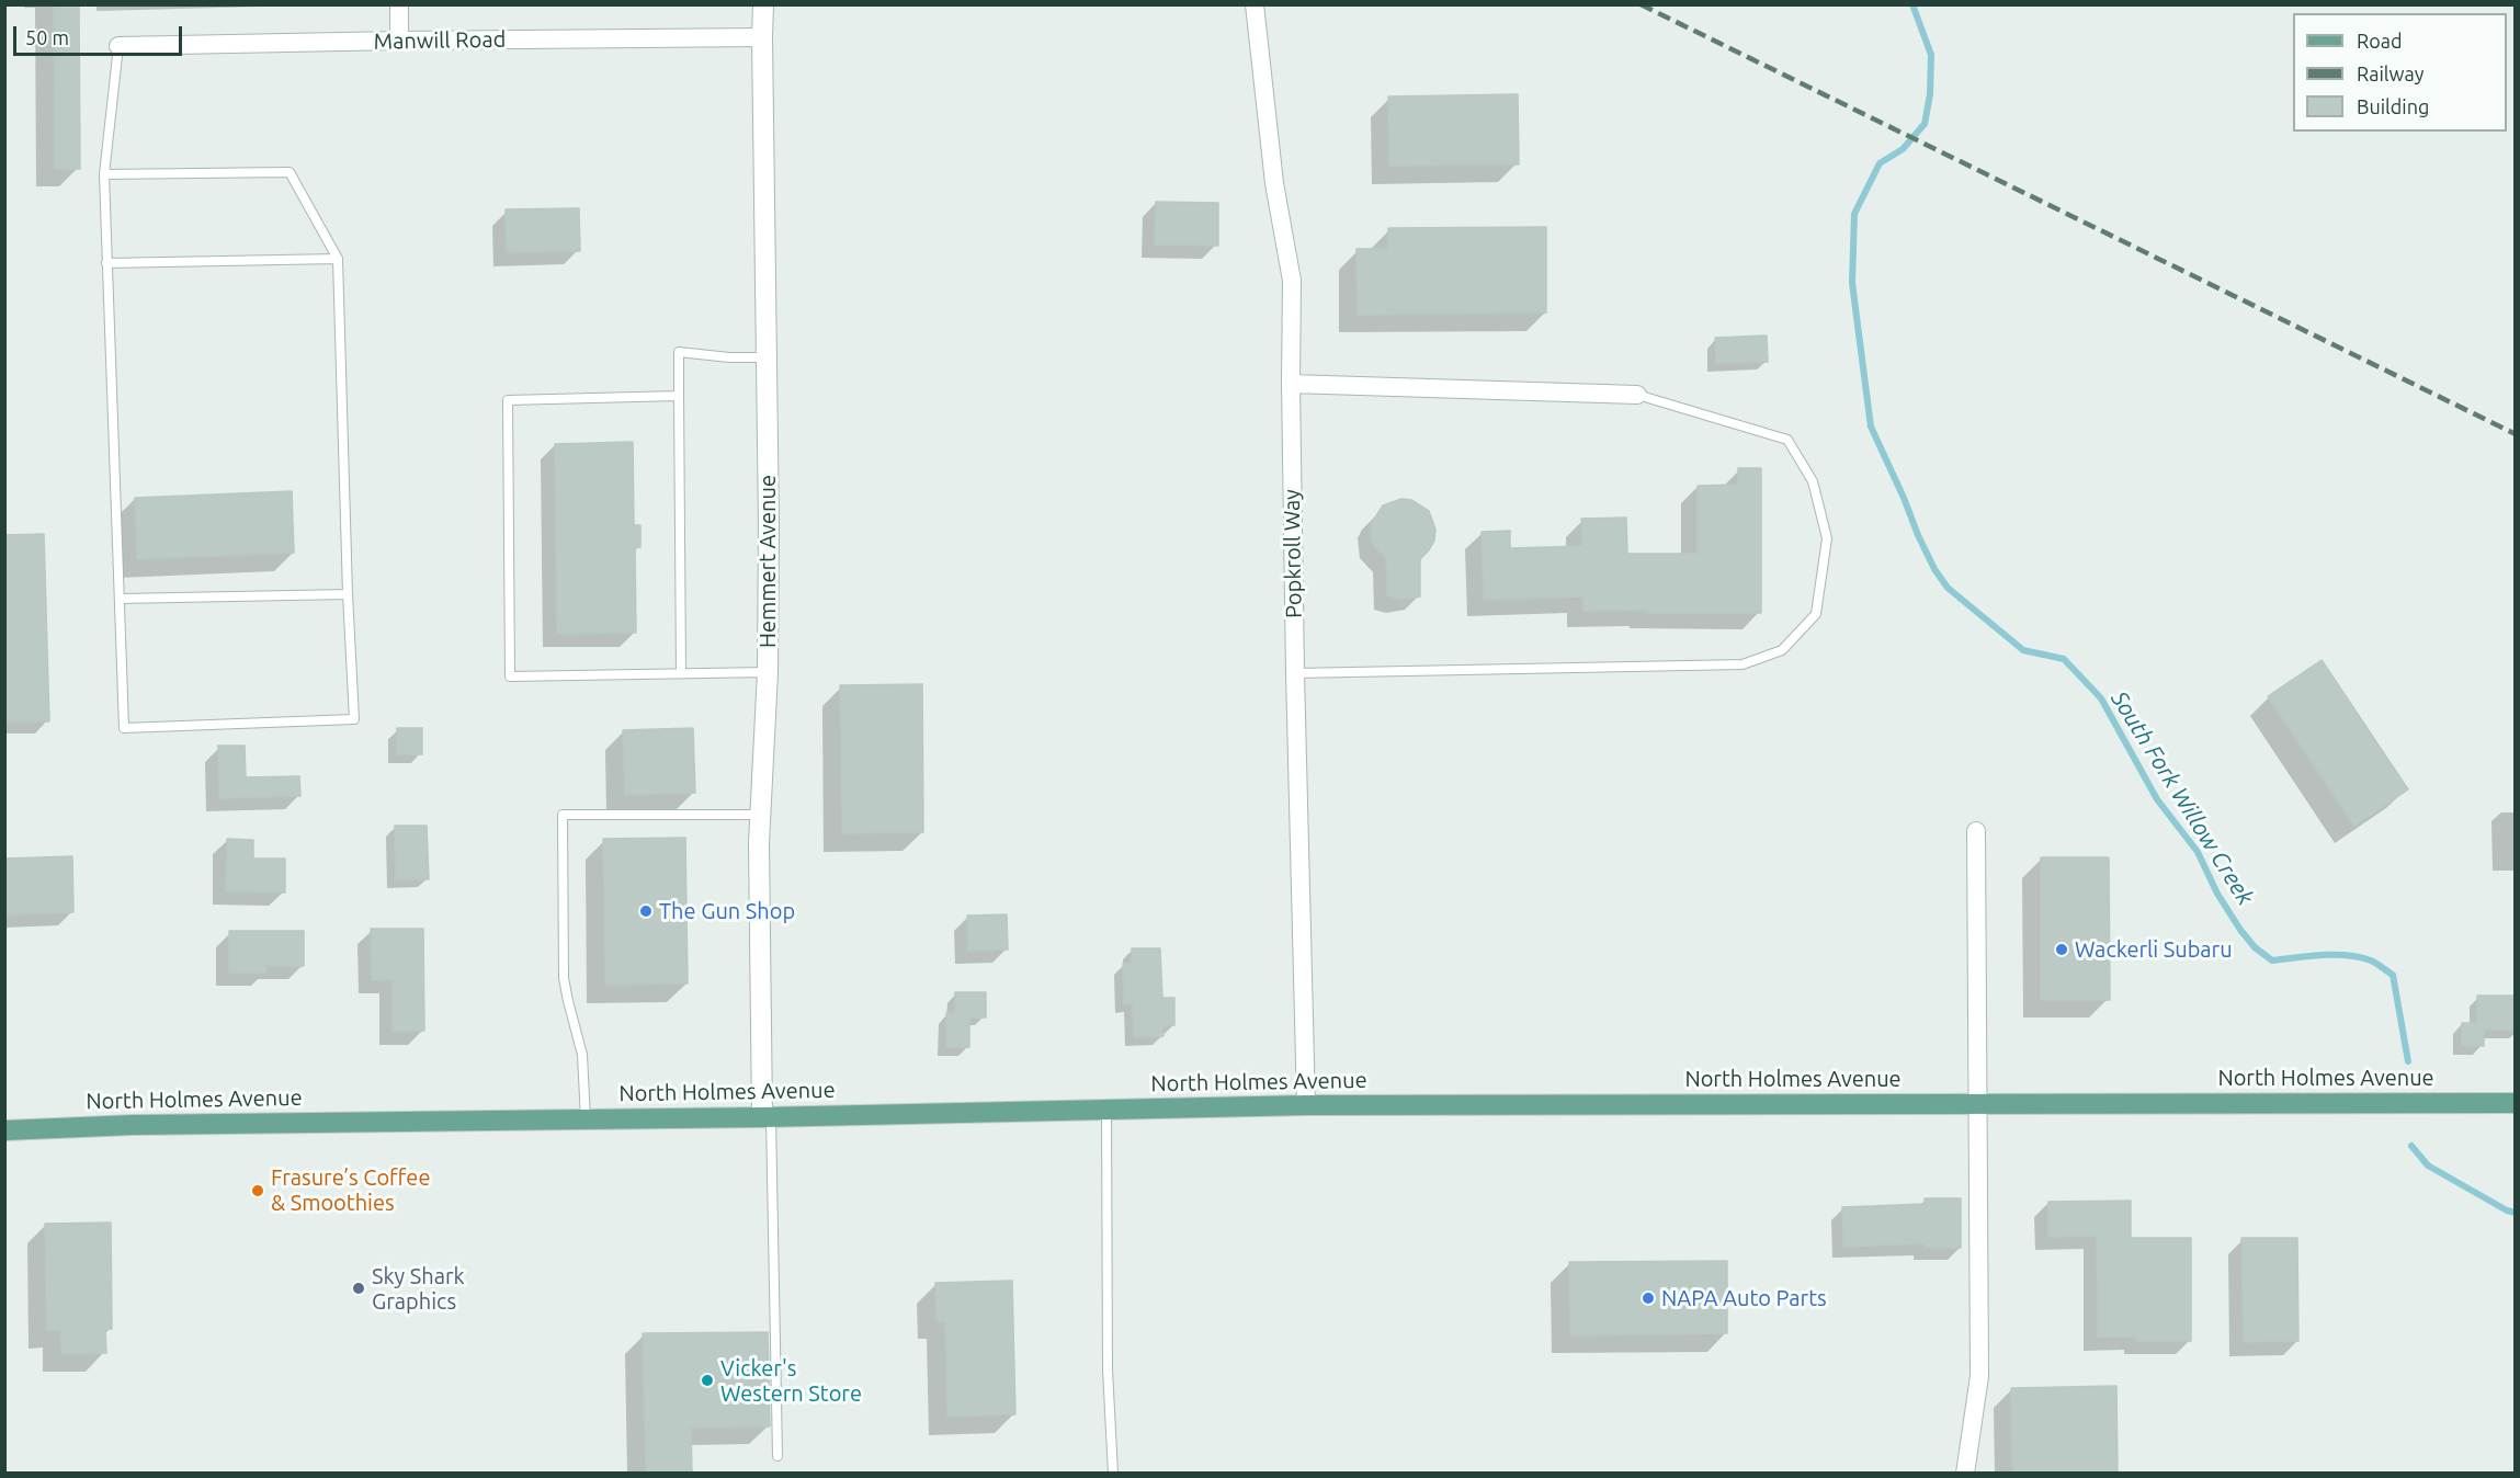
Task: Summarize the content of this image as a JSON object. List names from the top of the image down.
{
  "streets": {
    "main road": ["North Holmes Avenue"],
    "street": ["Manwill Road", "Popkroll Way", "Hemmert Avenue"]
  },
  "crossings": [
    ["Manwill Road", "Hemmert Avenue"],
    ["Popkroll Way", "North Holmes Avenue"],
    ["Hemmert Avenue", "North Holmes Avenue"]
  ],
  "water": ["South Fork Willow Creek"],
  "places": [
    "The Gun Shop",
    "Wackerli Subaru",
    "Frasure’s Coffee & Smoothies",
    "Sky Shark Graphics",
    "NAPA Auto Parts",
    "Vicker's Western Store"
  ],
  "legend": ["Road", "Railway", "Building"],
  "scale_bar": "50 m"
}
